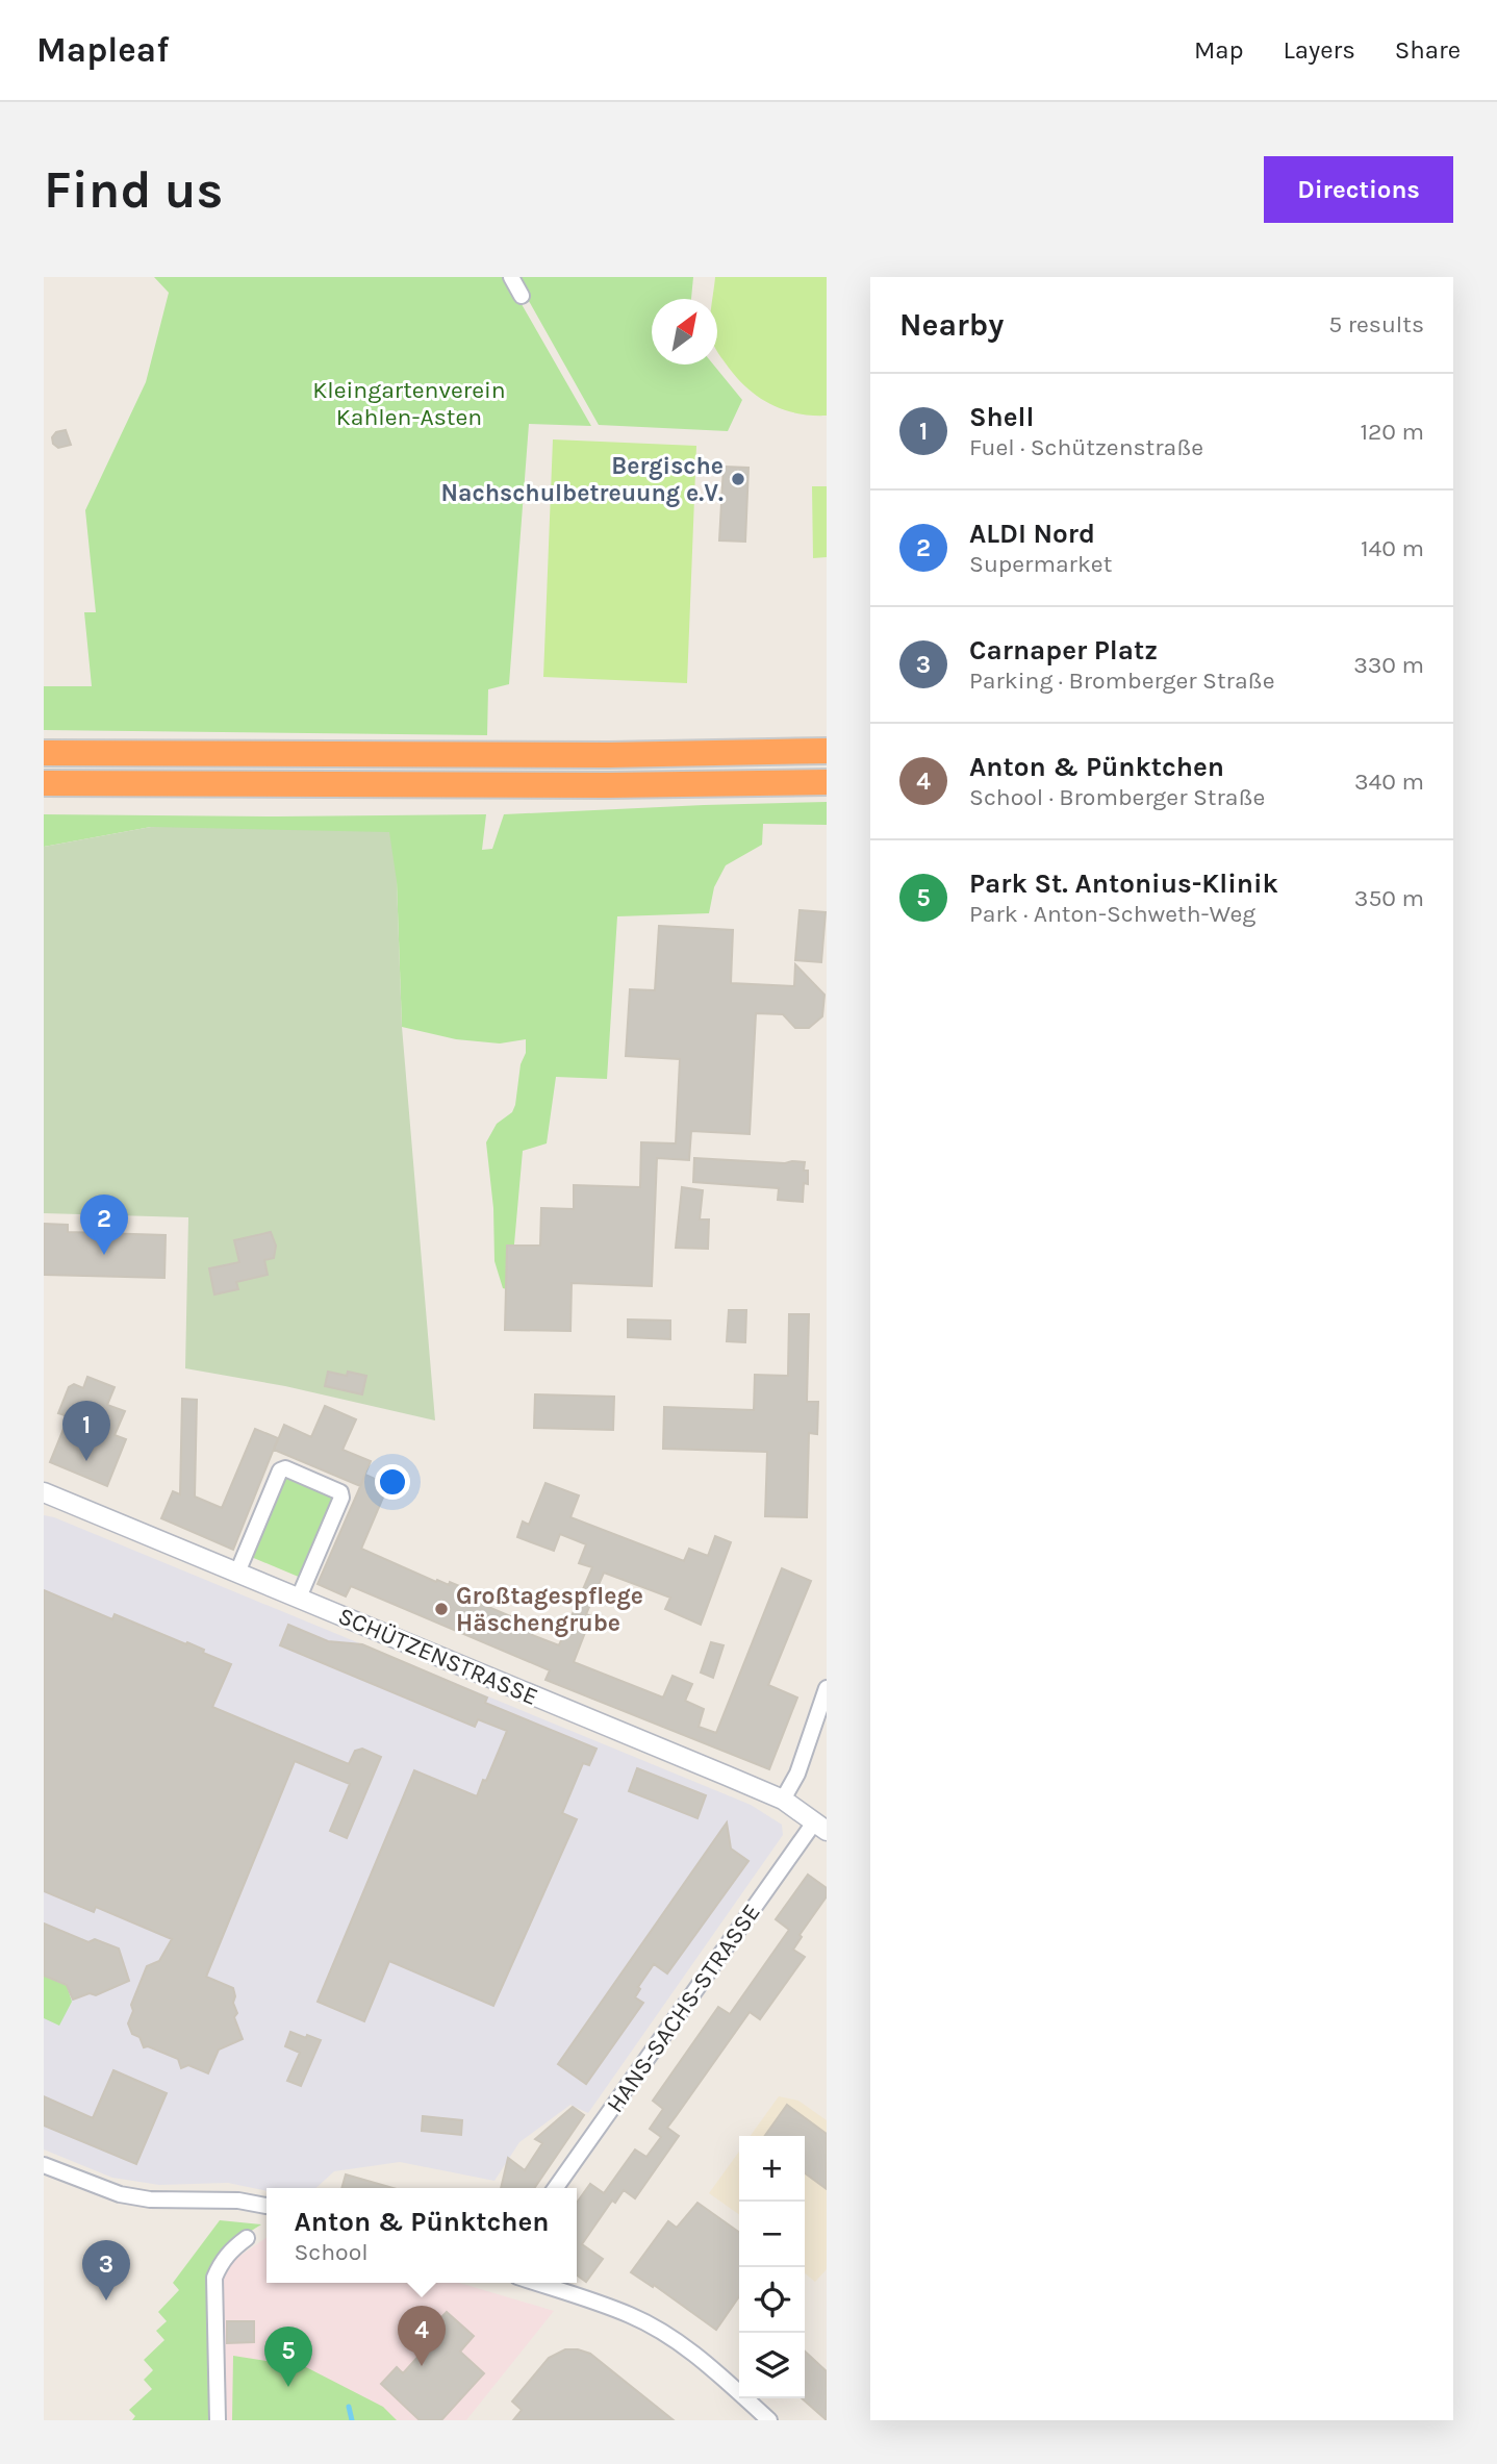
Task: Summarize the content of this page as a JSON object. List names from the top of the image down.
{
  "streets": {
    "street": ["SCHÜTZENSTRASSE", "HANS-SACHS-STRASSE"]
  },
  "crossings": [
    ["SCHÜTZENSTRASSE", "HANS-SACHS-STRASSE"]
  ],
  "parks": ["Kleingartenverein Kahlen-Asten"],
  "places": ["Bergische Nachschulbetreuung e.V.", "Großtagespflege Häschengrube"],
  "north": "top right",
  "page": {
    "header": "Mapleaf",
    "nav": ["Map", "Layers", "Share"],
    "buttons": "Directions",
    "title": "Find us",
    "heading": ["Nearby", "5 results"],
    "list": [
      {
        "mark": "1",
        "name": "Shell",
        "note": "Fuel · Schützenstraße",
        "value": "120 m"
      },
      {
        "mark": "2",
        "name": "ALDI Nord",
        "note": "Supermarket",
        "value": "140 m"
      },
      {
        "mark": "3",
        "name": "Carnaper Platz",
        "note": "Parking · Bromberger Straße",
        "value": "330 m"
      },
      {
        "mark": "4",
        "name": "Anton & Pünktchen",
        "note": "School · Bromberger Straße",
        "value": "340 m"
      },
      {
        "mark": "5",
        "name": "Park St. Antonius-Klinik",
        "note": "Park · Anton-Schweth-Weg",
        "value": "350 m"
      }
    ],
    "pins": [
      "2",
      "1",
      "3",
      "4",
      "5"
    ],
    "map_buttons": ["+", "−"],
    "popup": ["Anton & Pünktchen", "School"]
  }
}
